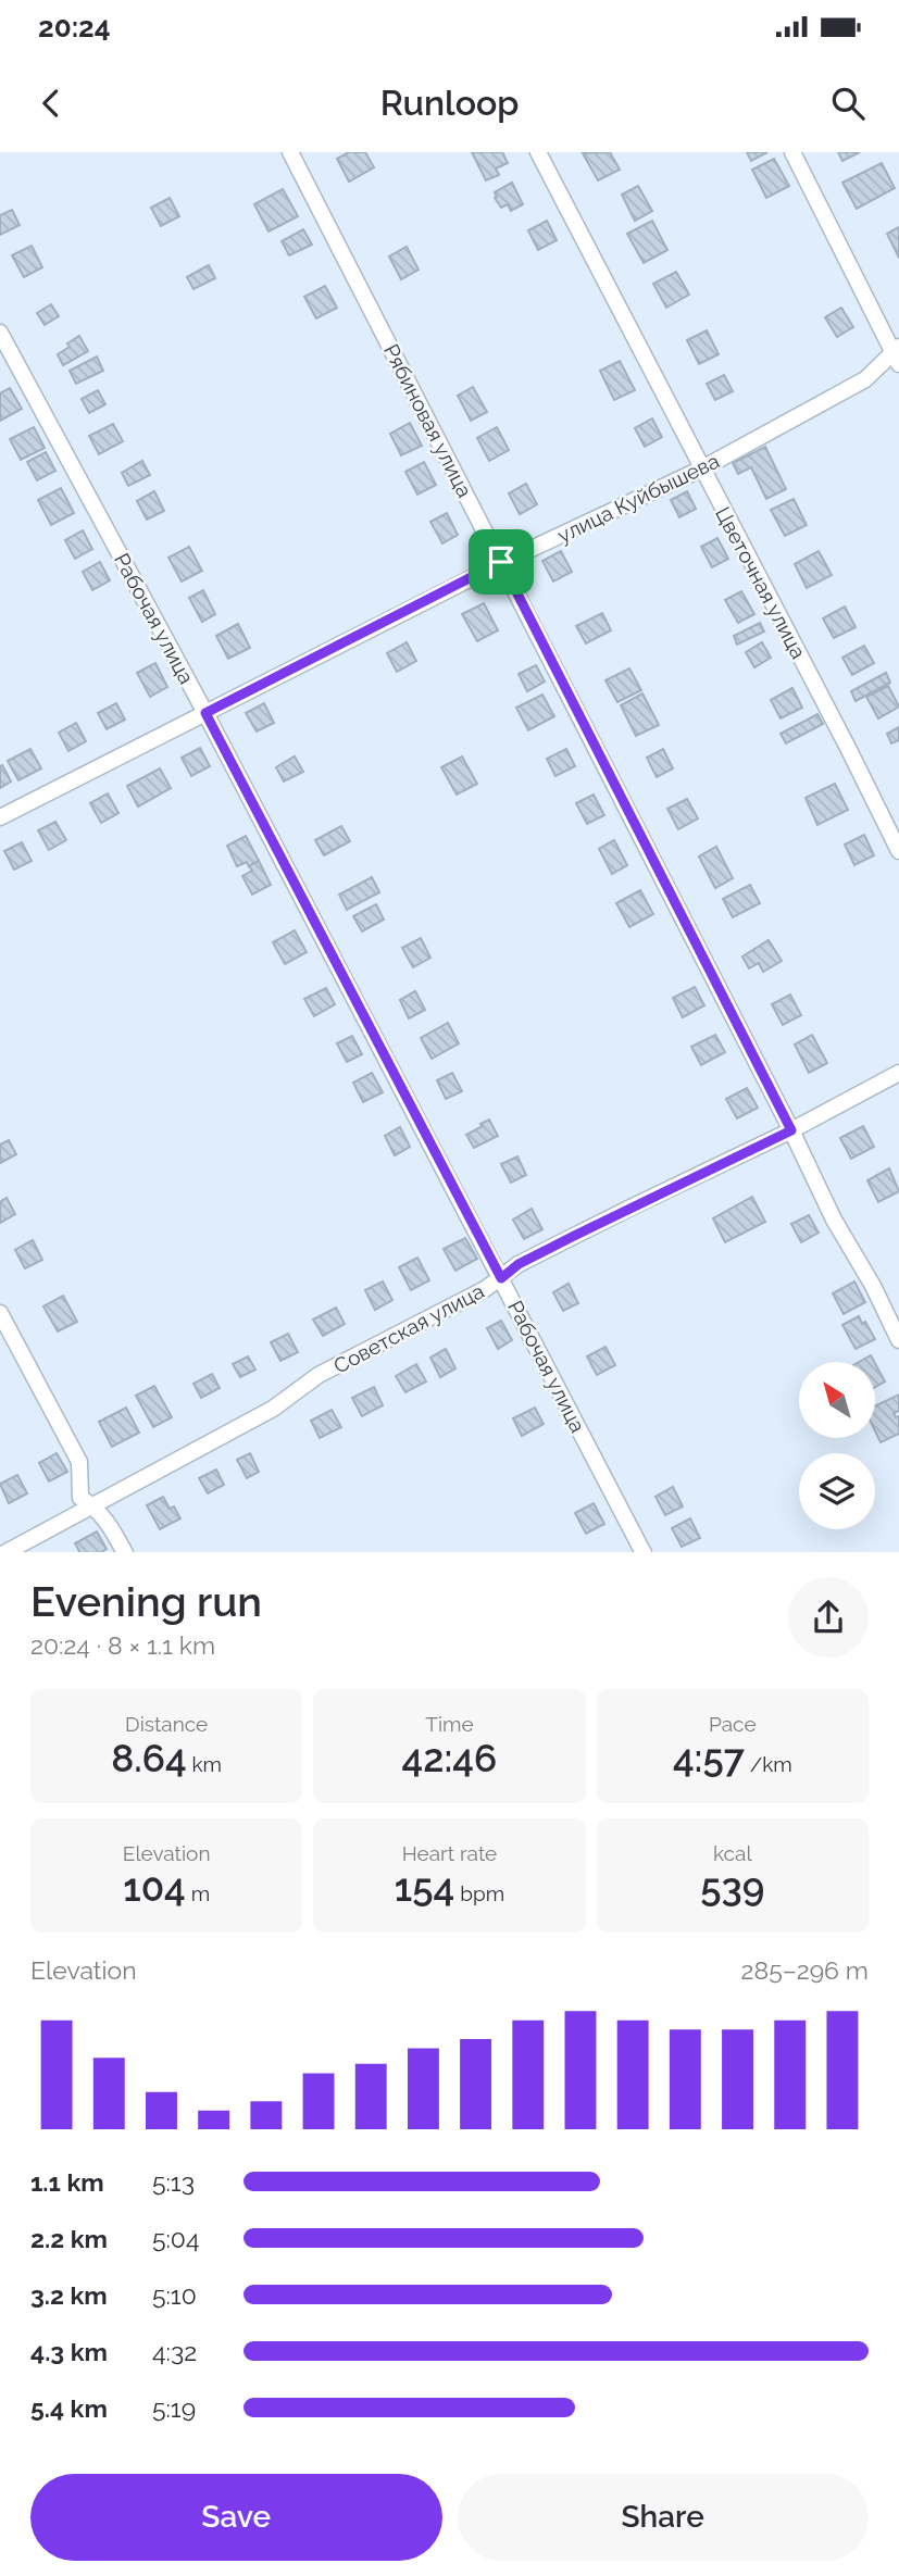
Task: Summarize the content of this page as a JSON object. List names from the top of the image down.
{
  "streets": {
    "street": [
      "Рябиновая улица",
      "улица Куйбышева",
      "Цветочная улица",
      "Рабочая улица",
      "Советская улица"
    ]
  },
  "crossings": [
    ["Рябиновая улица", "улица Куйбышева"],
    ["Рябиновая улица", "Советская улица"],
    ["улица Куйбышева", "Цветочная улица"],
    ["улица Куйбышева", "Рабочая улица"],
    ["Рабочая улица", "Советская улица"]
  ],
  "north": "top left",
  "page": {
    "status": "20:24",
    "header": "Runloop",
    "heading": ["Evening run", "20:24 · 8 × 1.1 km"],
    "stats": [
      ["Distance", "8.64 km"],
      ["Time", "42:46"],
      ["Pace", "4:57 /km"],
      ["Elevation", "104 m"],
      ["Heart rate", "154 bpm"],
      ["kcal", "539"]
    ],
    "chart": ["Elevation", "285–296 m"],
    "list": [
      {
        "name": "1.1 km",
        "note": "5:13"
      },
      {
        "name": "2.2 km",
        "note": "5:04"
      },
      {
        "name": "3.2 km",
        "note": "5:10"
      },
      {
        "name": "4.3 km",
        "note": "4:32"
      },
      {
        "name": "5.4 km",
        "note": "5:19"
      }
    ],
    "buttons": ["Save", "Share"]
  }
}
